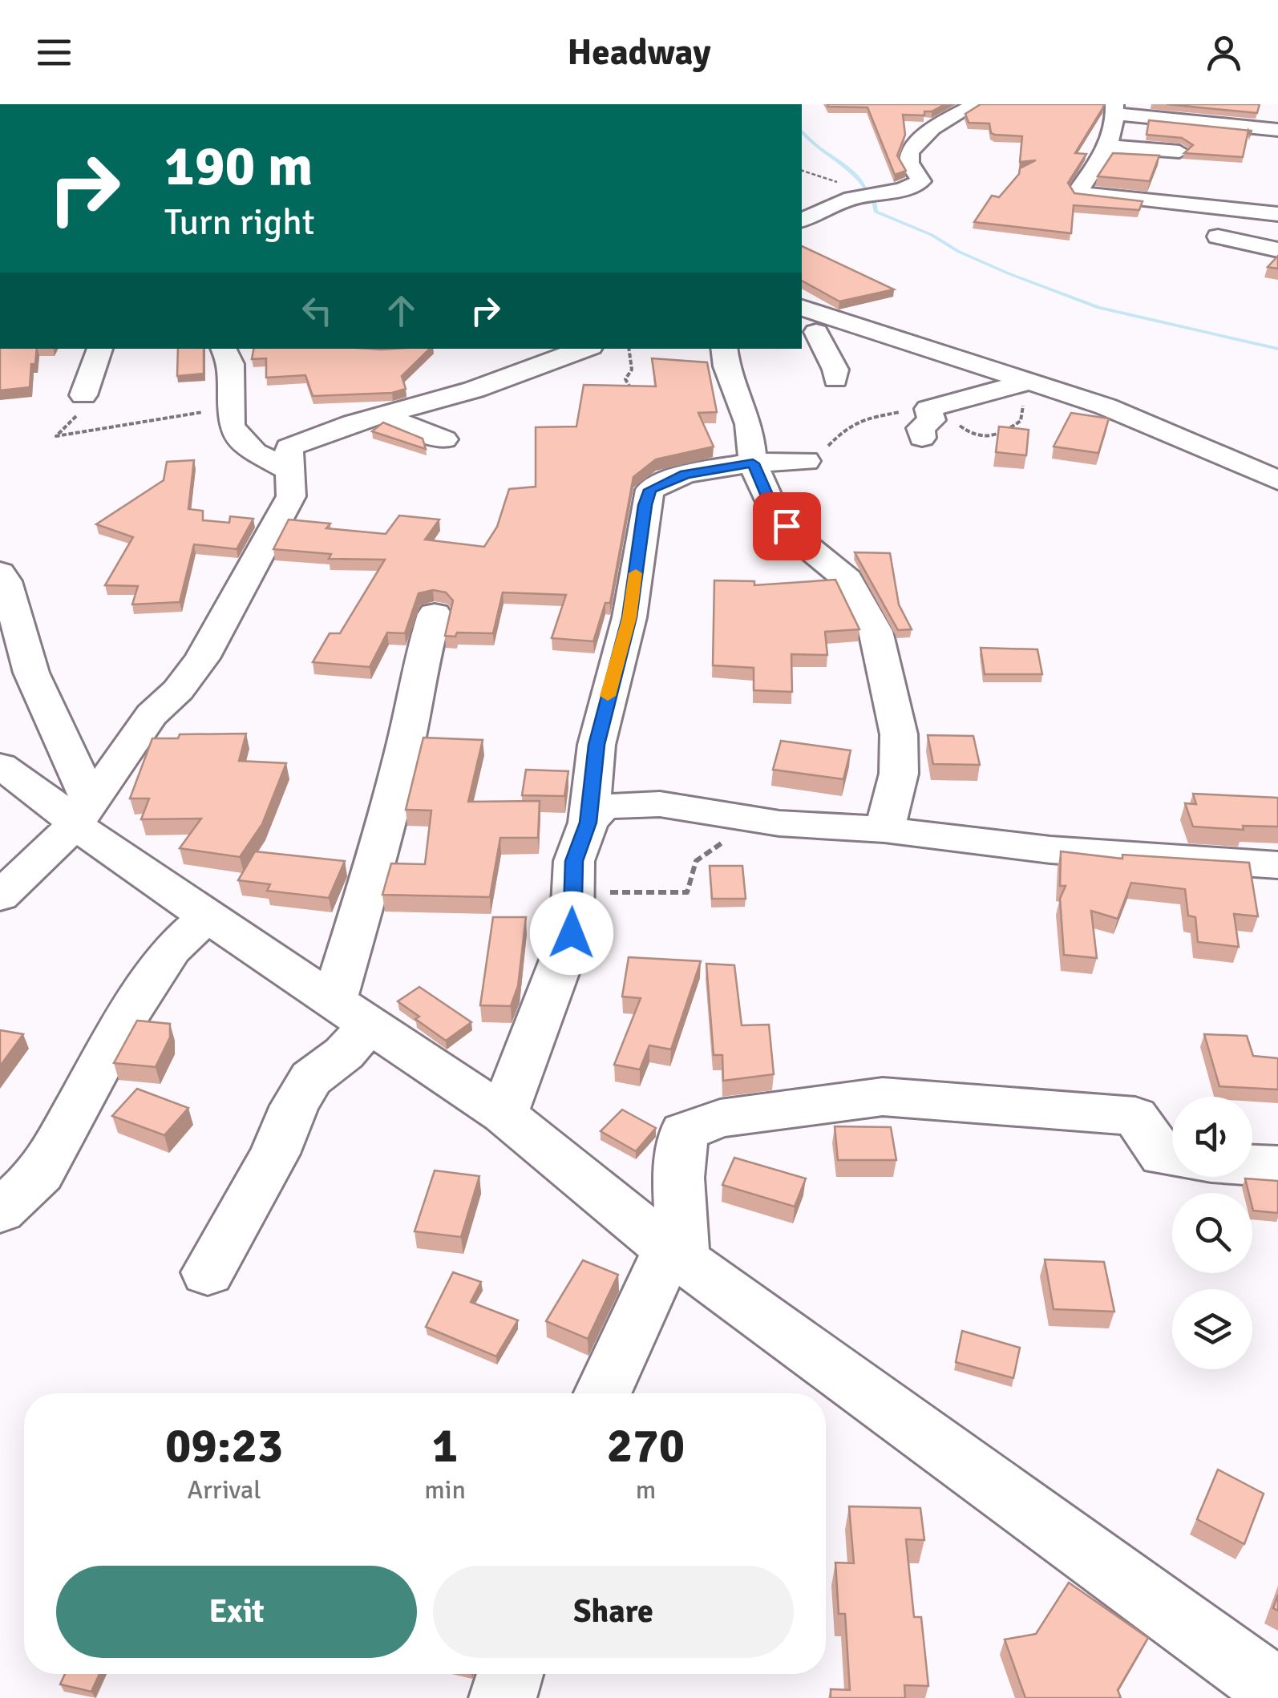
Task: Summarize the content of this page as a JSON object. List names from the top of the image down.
{
  "page": {
    "header": "Headway",
    "turn": ["190 m", "Turn right"],
    "eta": [
      "09:23",
      "Arrival",
      "1",
      "min",
      "270",
      "m"
    ],
    "buttons": ["Exit", "Share"]
  }
}
